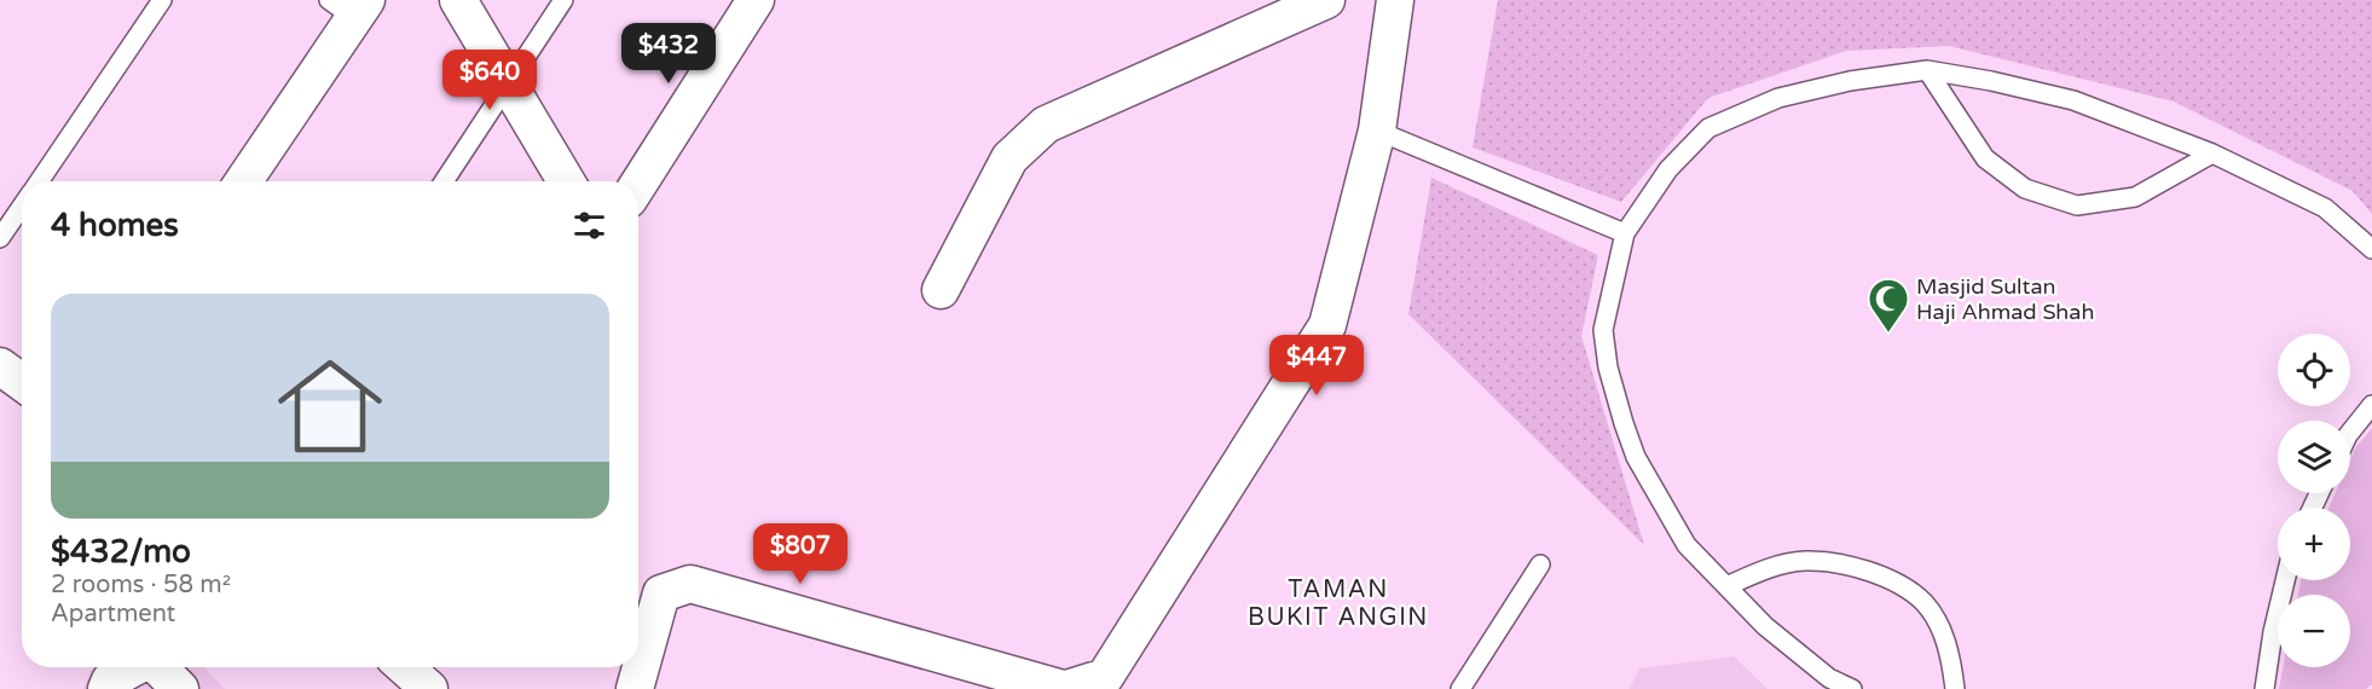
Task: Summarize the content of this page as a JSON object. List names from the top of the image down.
{
  "districts": ["TAMAN BUKIT ANGIN"],
  "places": {
    "mosque": ["Masjid Sultan Haji Ahmad Shah"]
  },
  "page": {
    "price": [
      "$432",
      "$640",
      "$447",
      "$807"
    ],
    "heading": "4 homes",
    "list": [
      {
        "name": "$432/mo",
        "note": "2 rooms · 58 m² · Apartment"
      }
    ],
    "map_buttons": ["+", "−"]
  }
}
